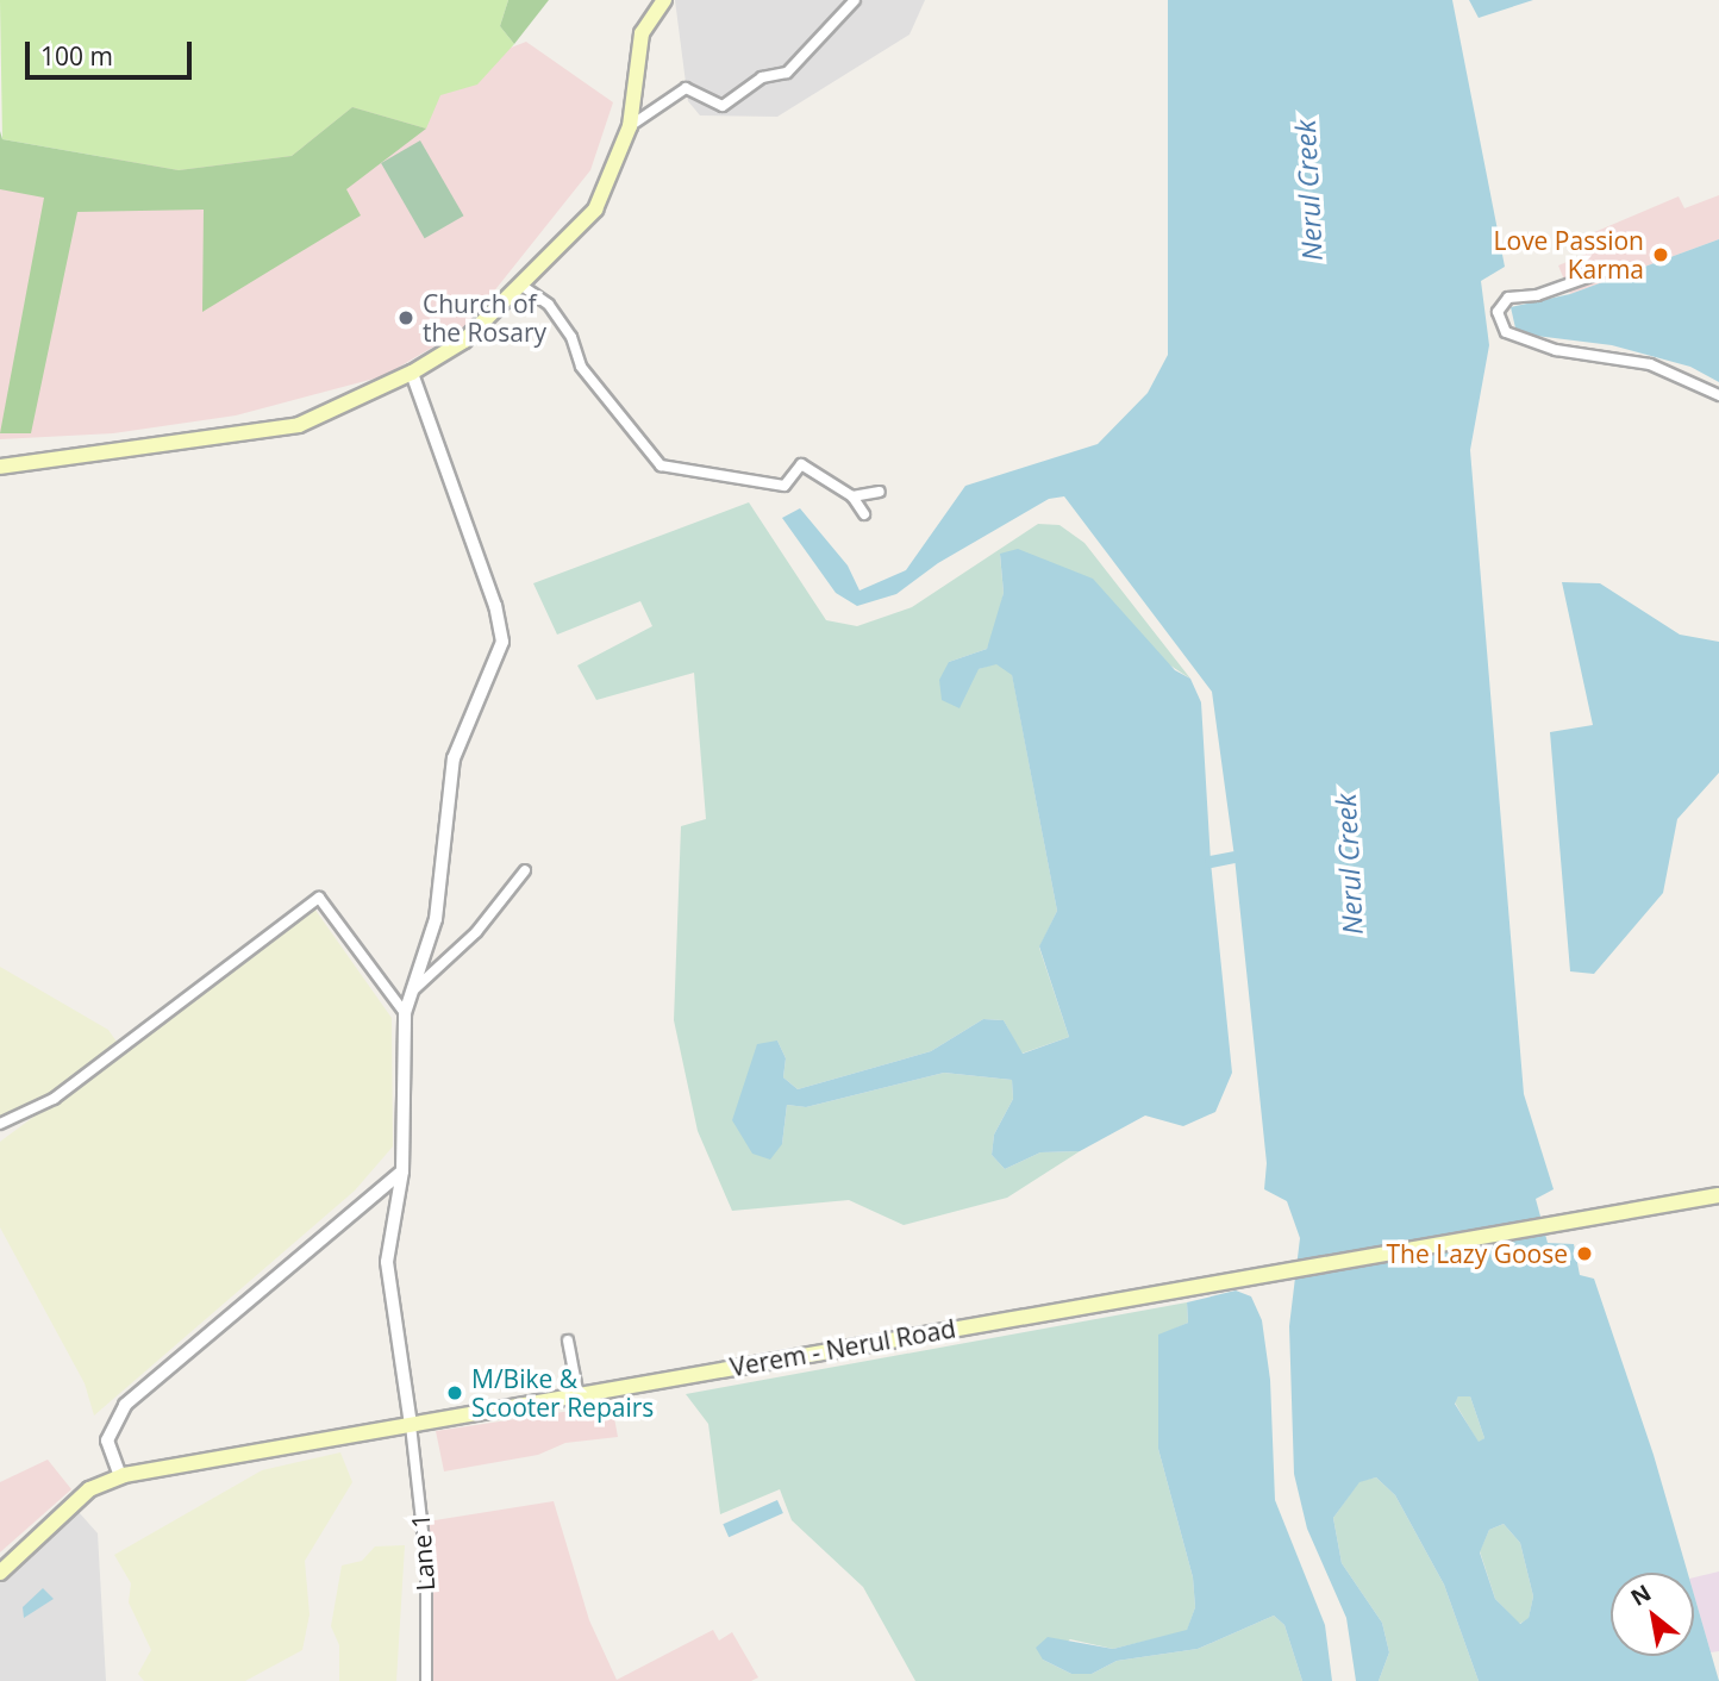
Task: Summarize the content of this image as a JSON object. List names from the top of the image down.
{
  "streets": {
    "main road": ["Verem - Nerul Road"],
    "street": ["Lane 1"]
  },
  "crossings": [
    ["Verem - Nerul Road", "Lane 1"]
  ],
  "water": ["Nerul Creek"],
  "places": [
    "Love Passion Karma",
    "Church of the Rosary",
    "The Lazy Goose",
    "M/Bike & Scooter Repairs"
  ],
  "scale_bar": "100 m",
  "north": "top left"
}
